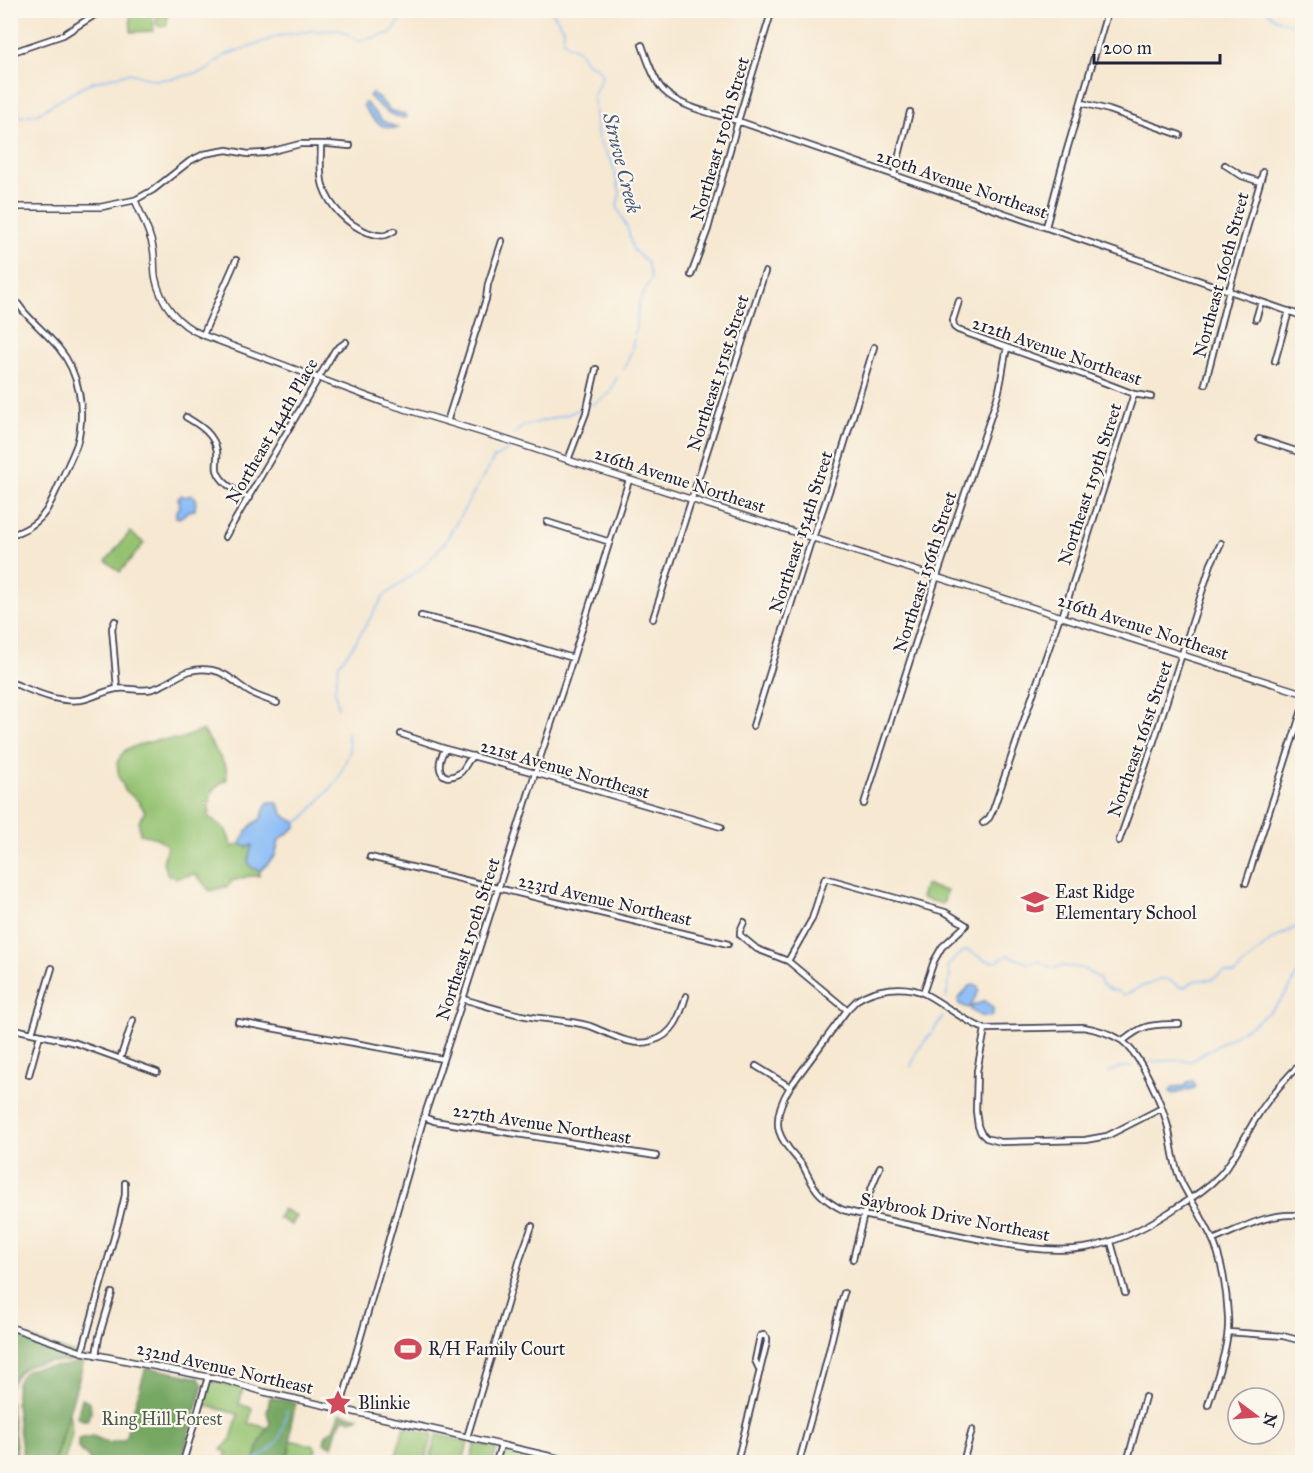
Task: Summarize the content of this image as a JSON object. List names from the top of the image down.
{
  "streets": {
    "street": [
      "Northeast 150th Street",
      "210th Avenue Northeast",
      "Northeast 160th Street",
      "212th Avenue Northeast",
      "Northeast 151st Street",
      "Northeast 144th Place",
      "216th Avenue Northeast",
      "Northeast 159th Street",
      "Northeast 154th Street",
      "Northeast 156th Street",
      "Northeast 161st Street",
      "221st Avenue Northeast",
      "223rd Avenue Northeast",
      "227th Avenue Northeast",
      "Saybrook Drive Northeast",
      "232nd Avenue Northeast"
    ]
  },
  "crossings": [
    ["Northeast 150th Street", "210th Avenue Northeast"],
    ["Northeast 150th Street", "216th Avenue Northeast"],
    ["Northeast 150th Street", "221st Avenue Northeast"],
    ["Northeast 150th Street", "223rd Avenue Northeast"],
    ["Northeast 150th Street", "227th Avenue Northeast"],
    ["Northeast 150th Street", "232nd Avenue Northeast"],
    ["210th Avenue Northeast", "Northeast 160th Street"],
    ["212th Avenue Northeast", "Northeast 159th Street"],
    ["212th Avenue Northeast", "Northeast 156th Street"],
    ["Northeast 151st Street", "216th Avenue Northeast"],
    ["Northeast 144th Place", "216th Avenue Northeast"],
    ["216th Avenue Northeast", "Northeast 159th Street"],
    ["216th Avenue Northeast", "Northeast 154th Street"],
    ["216th Avenue Northeast", "Northeast 156th Street"],
    ["216th Avenue Northeast", "Northeast 161st Street"]
  ],
  "water": ["Struve Creek"],
  "parks": ["Ring Hill Forest"],
  "places": {
    "school or university": ["East Ridge Elementary School"],
    "sports": ["R/H Family Court"],
    "place": ["Blinkie"]
  },
  "scale_bar": "200 m",
  "north": "right"
}
